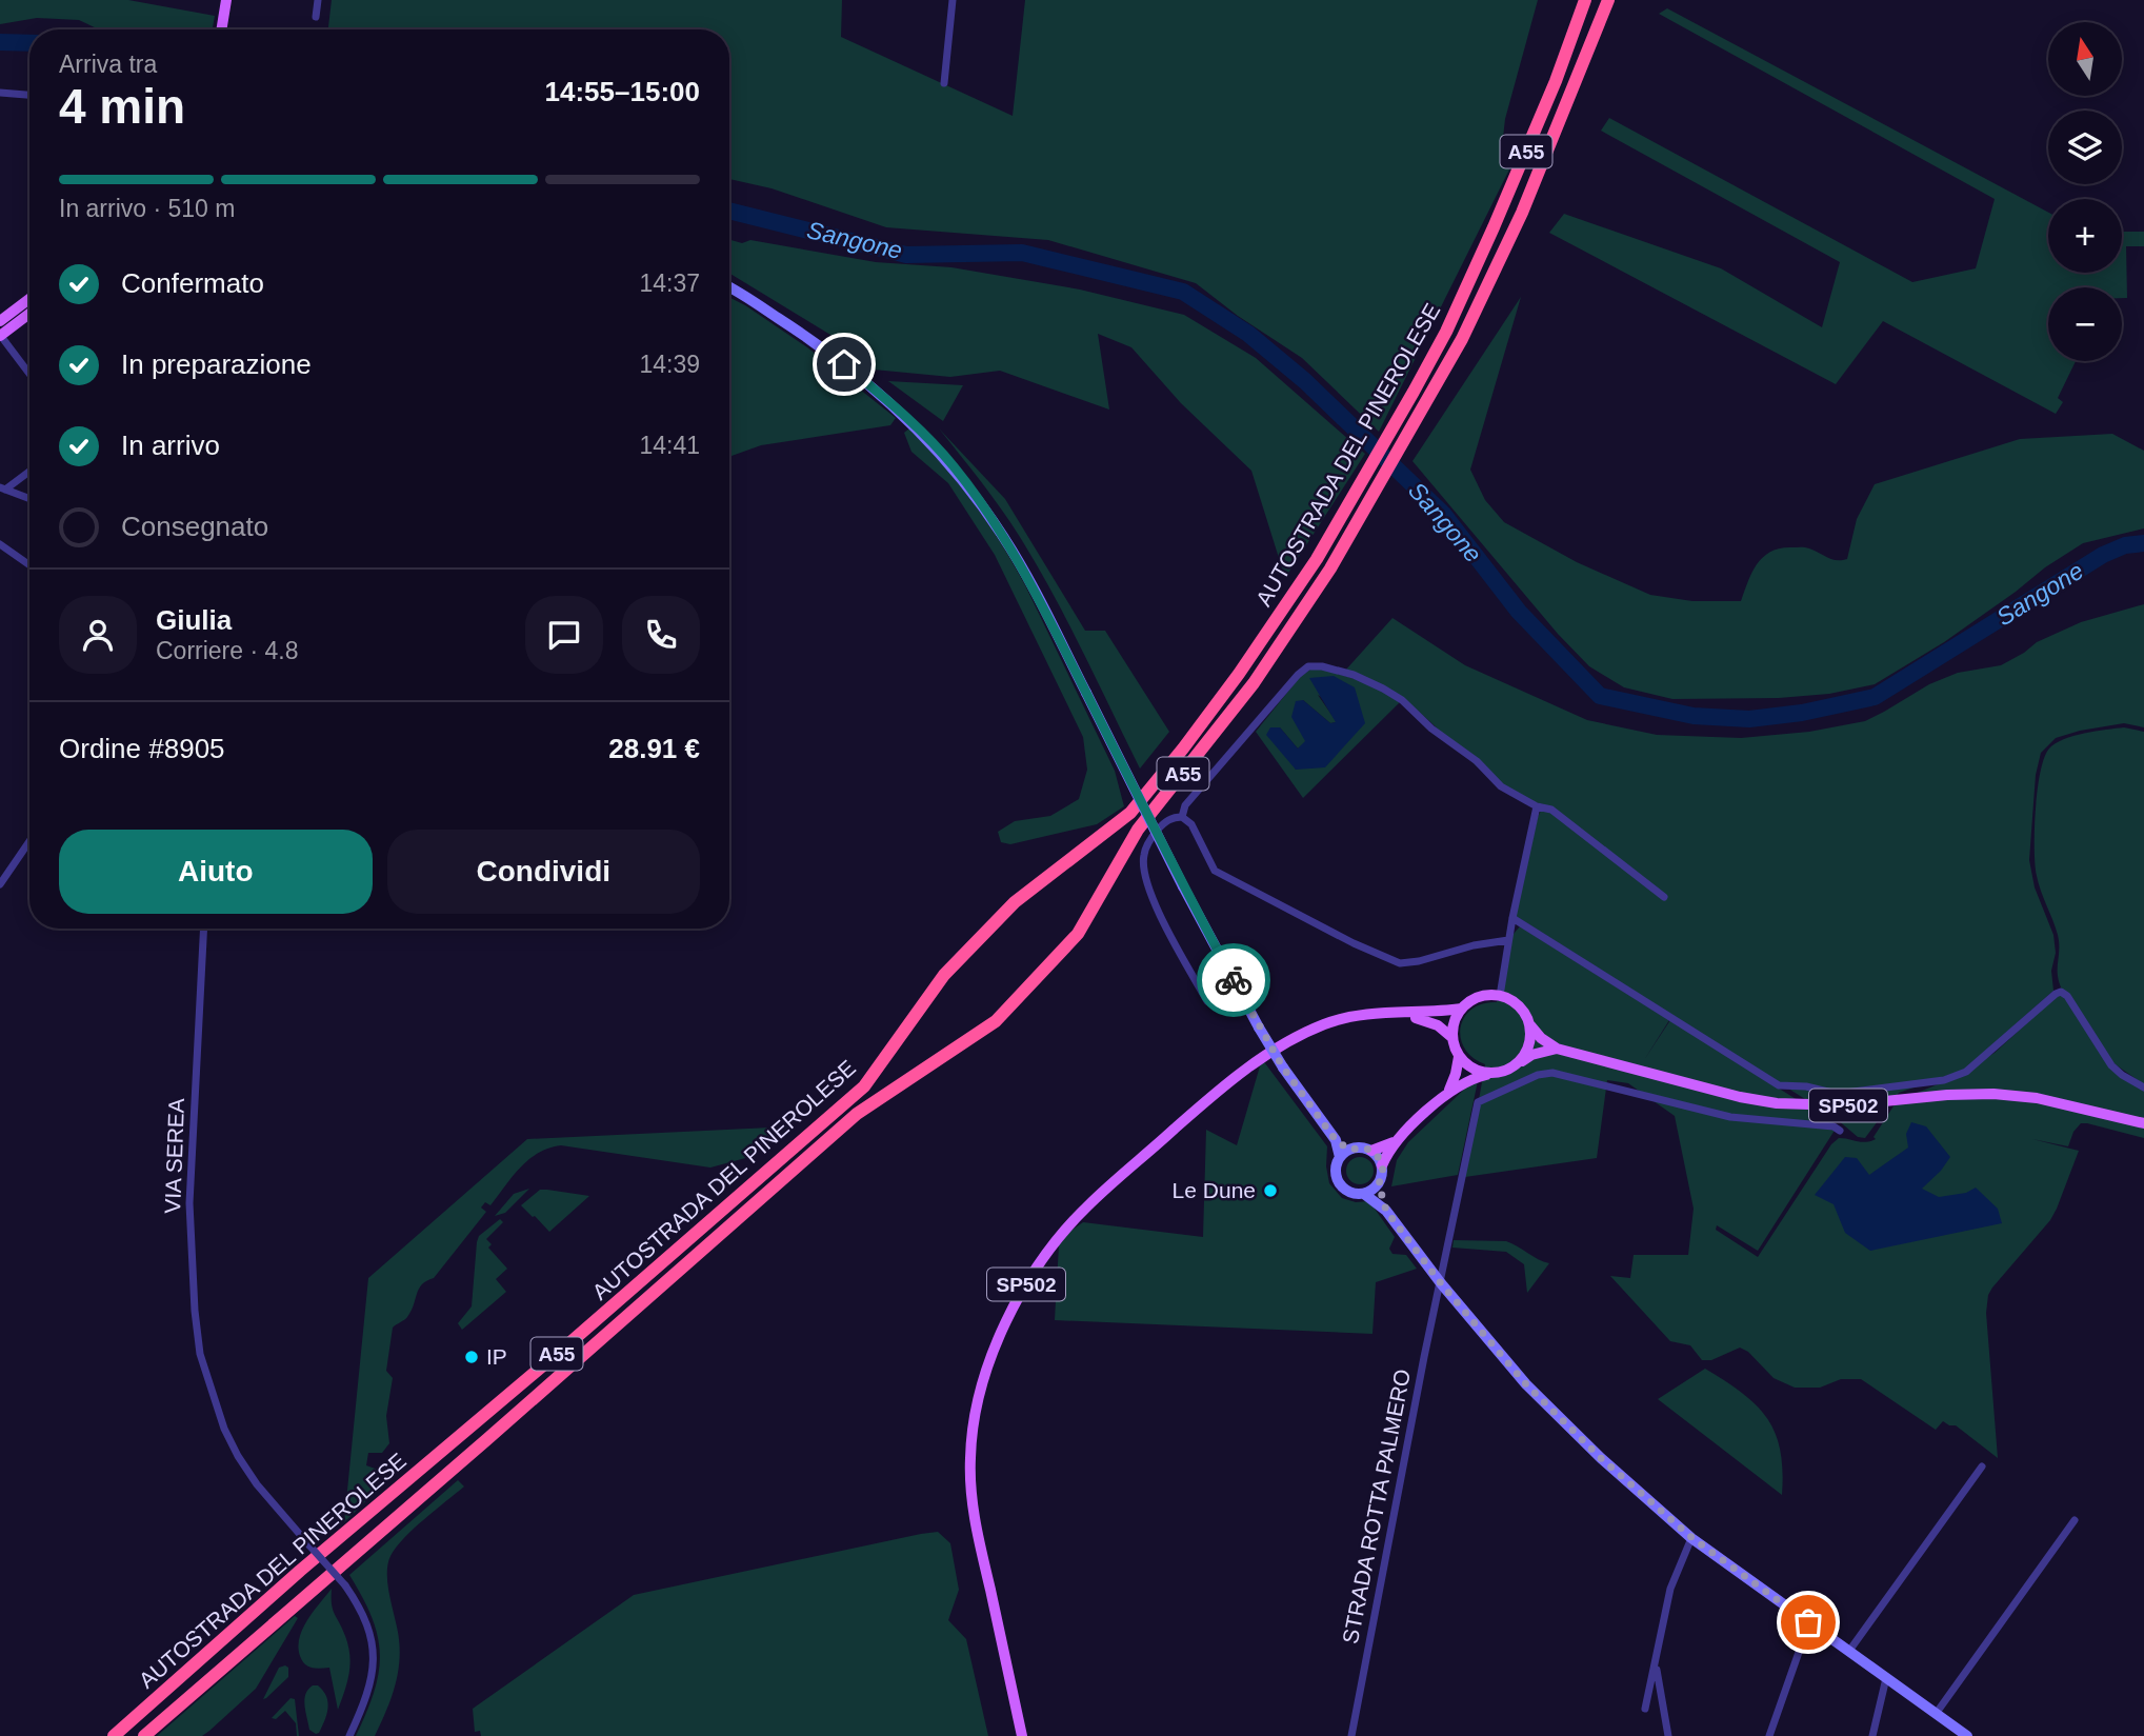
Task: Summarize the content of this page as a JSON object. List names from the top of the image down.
{
  "streets": {
    "highway": ["A55", "AUTOSTRADA DEL PINEROLESE"],
    "main road": ["SP502"],
    "street": ["VIA SEREA", "STRADA ROTTA PALMERO"]
  },
  "water": ["Sangone"],
  "places": ["Le Dune", "IP"],
  "north": "top",
  "page": {
    "map_buttons": ["+", "−"],
    "heading": ["4 min", "Arriva tra", "14:55–15:00"],
    "panel": [
      "Giulia",
      "Corriere · 4.8",
      "Ordine #8905",
      "28.91 €"
    ],
    "bar": "In arrivo · 510 m",
    "list": [
      ["Confermato", "14:37"],
      ["In preparazione", "14:39"],
      ["In arrivo", "14:41"],
      "Consegnato"
    ],
    "buttons": ["Aiuto", "Condividi"]
  }
}
